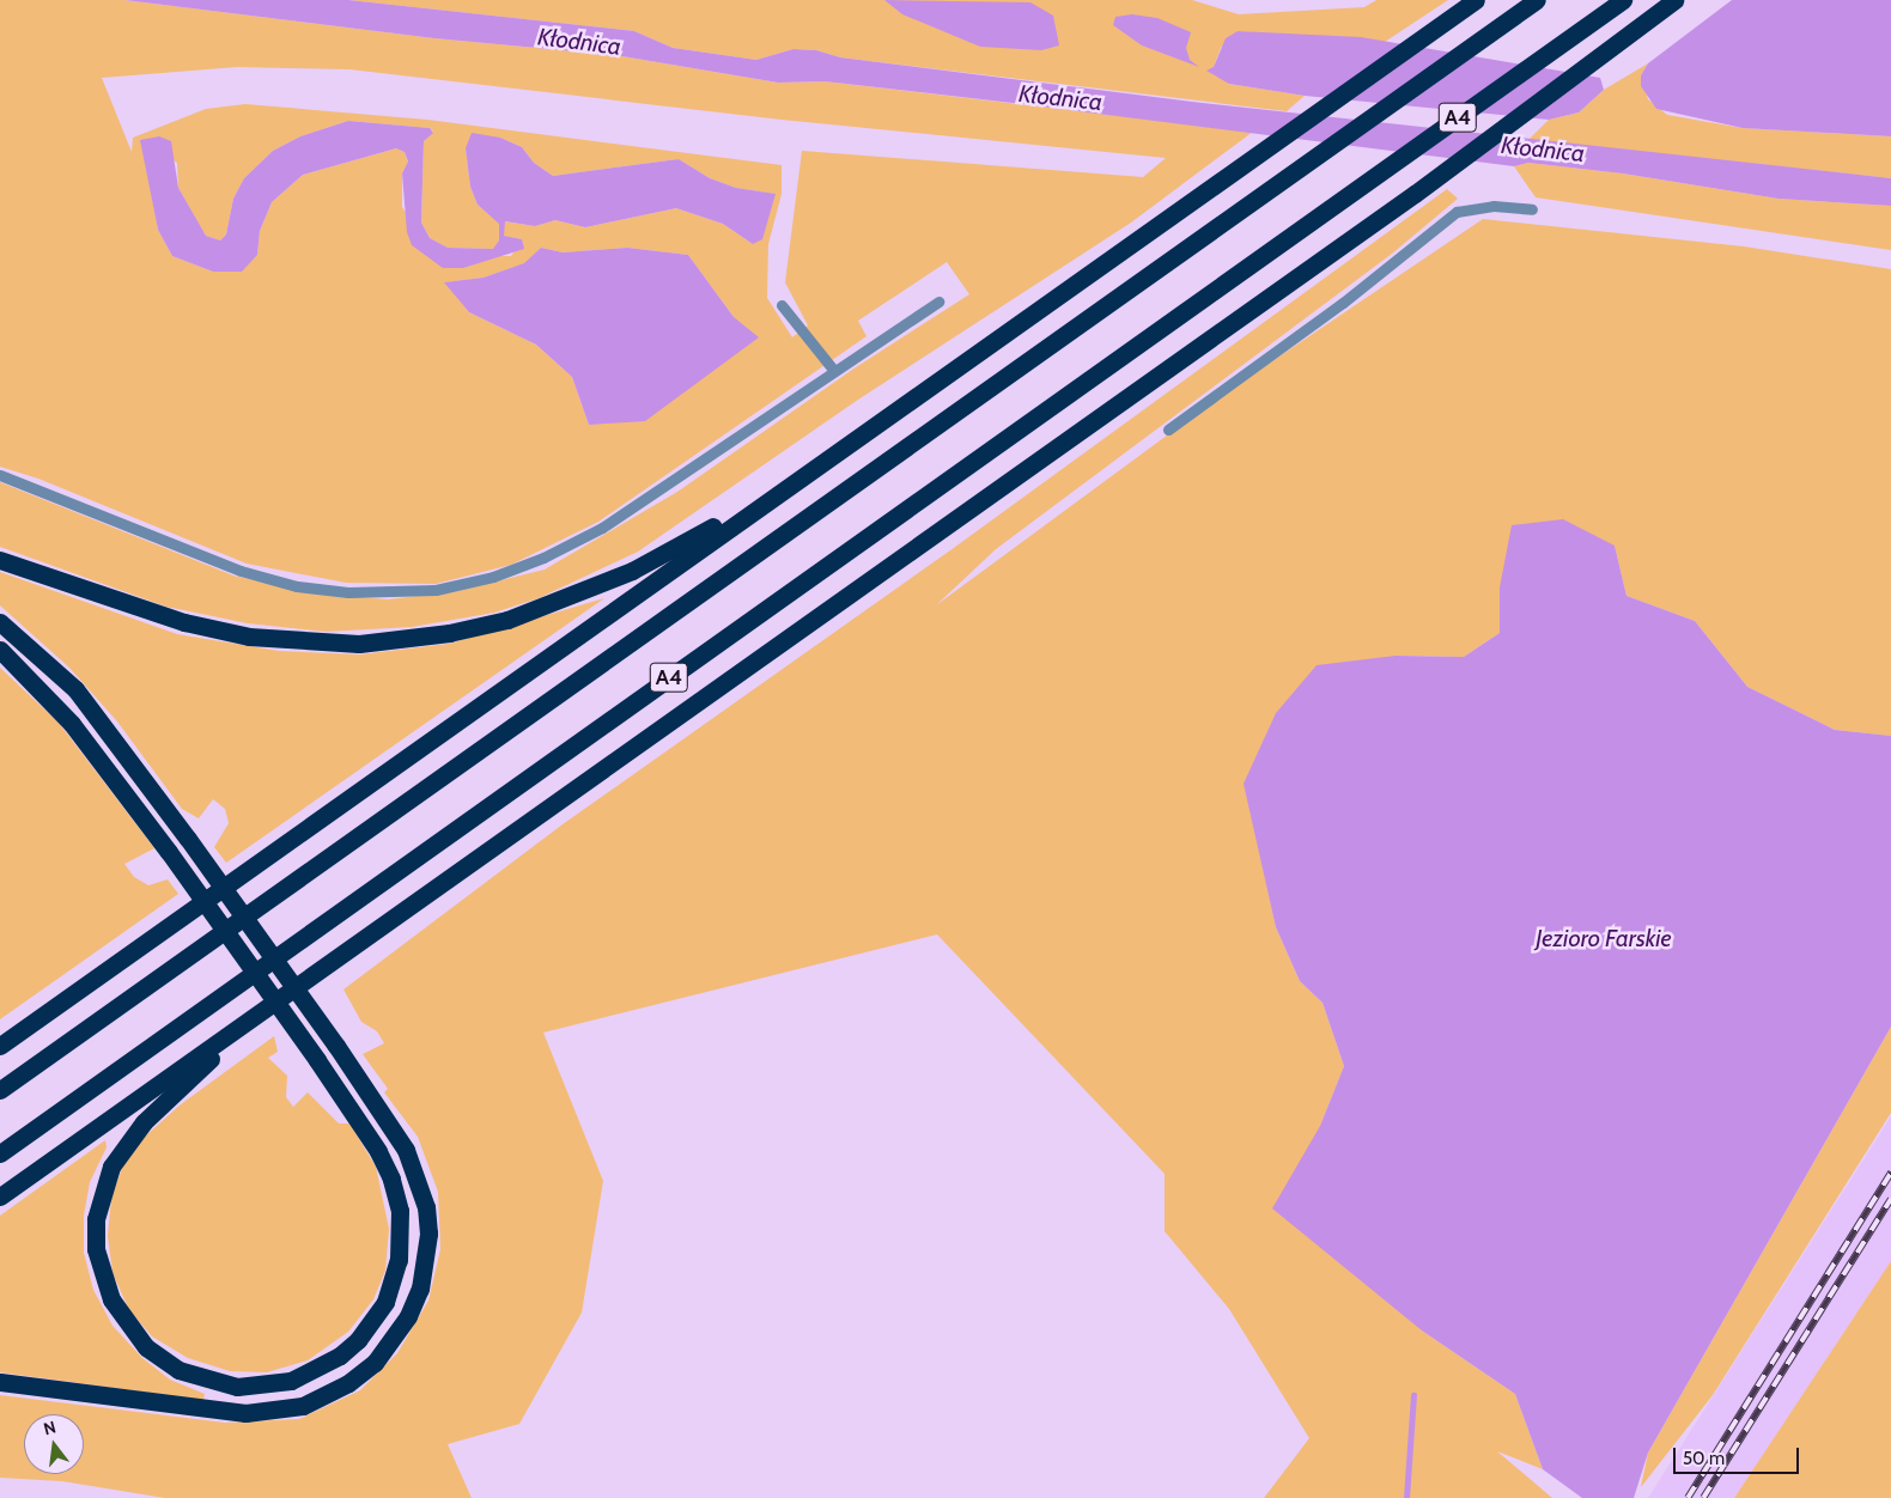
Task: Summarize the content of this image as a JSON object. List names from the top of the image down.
{
  "streets": {
    "highway": ["A4"]
  },
  "water": ["Kłodnica", "Jezioro Farskie"],
  "scale_bar": "50 m",
  "north": "top"
}
